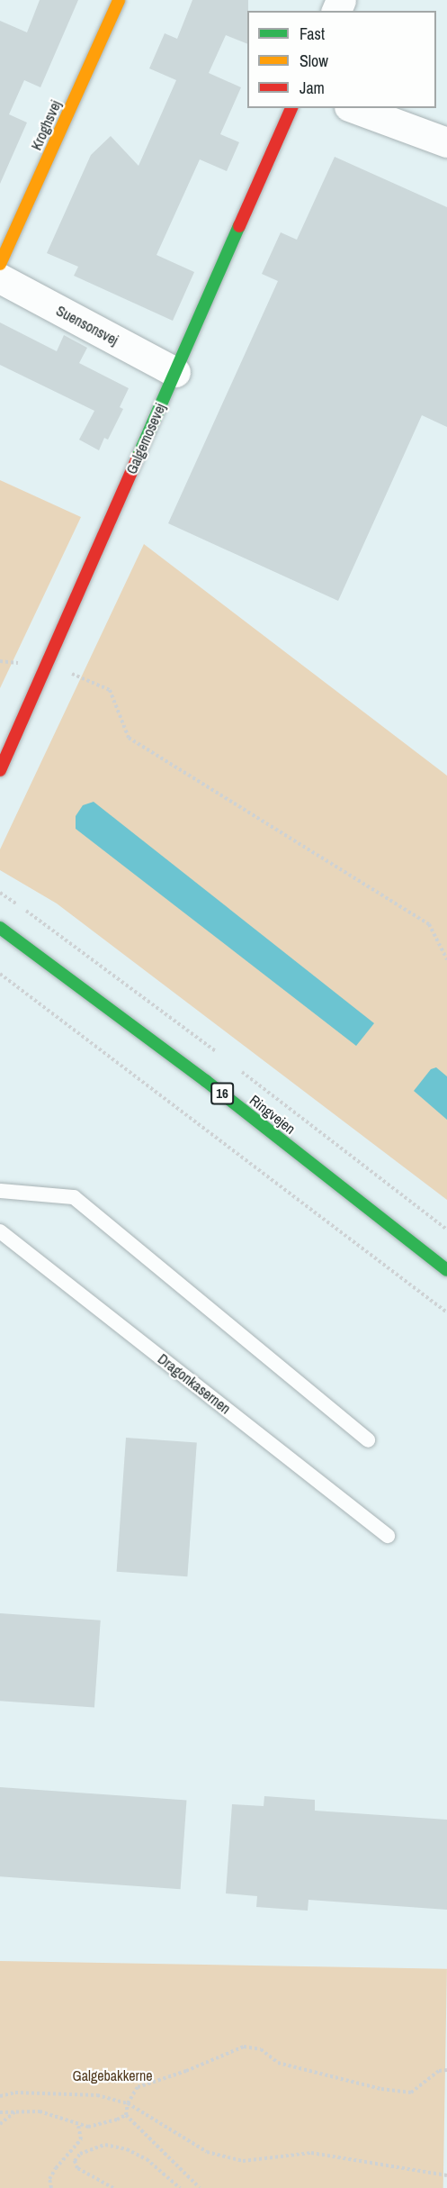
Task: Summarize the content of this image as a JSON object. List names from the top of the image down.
{
  "streets": {
    "street": [
      "Kroghsvej",
      "Suensonsvej",
      "Galgemosevej",
      "16",
      "Ringvejen"
    ],
    "lane": ["Dragonkasernen"]
  },
  "crossings": [
    ["Suensonsvej", "Galgemosevej"]
  ],
  "parks": ["Galgebakkerne"],
  "legend": ["Fast", "Slow", "Jam"]
}
